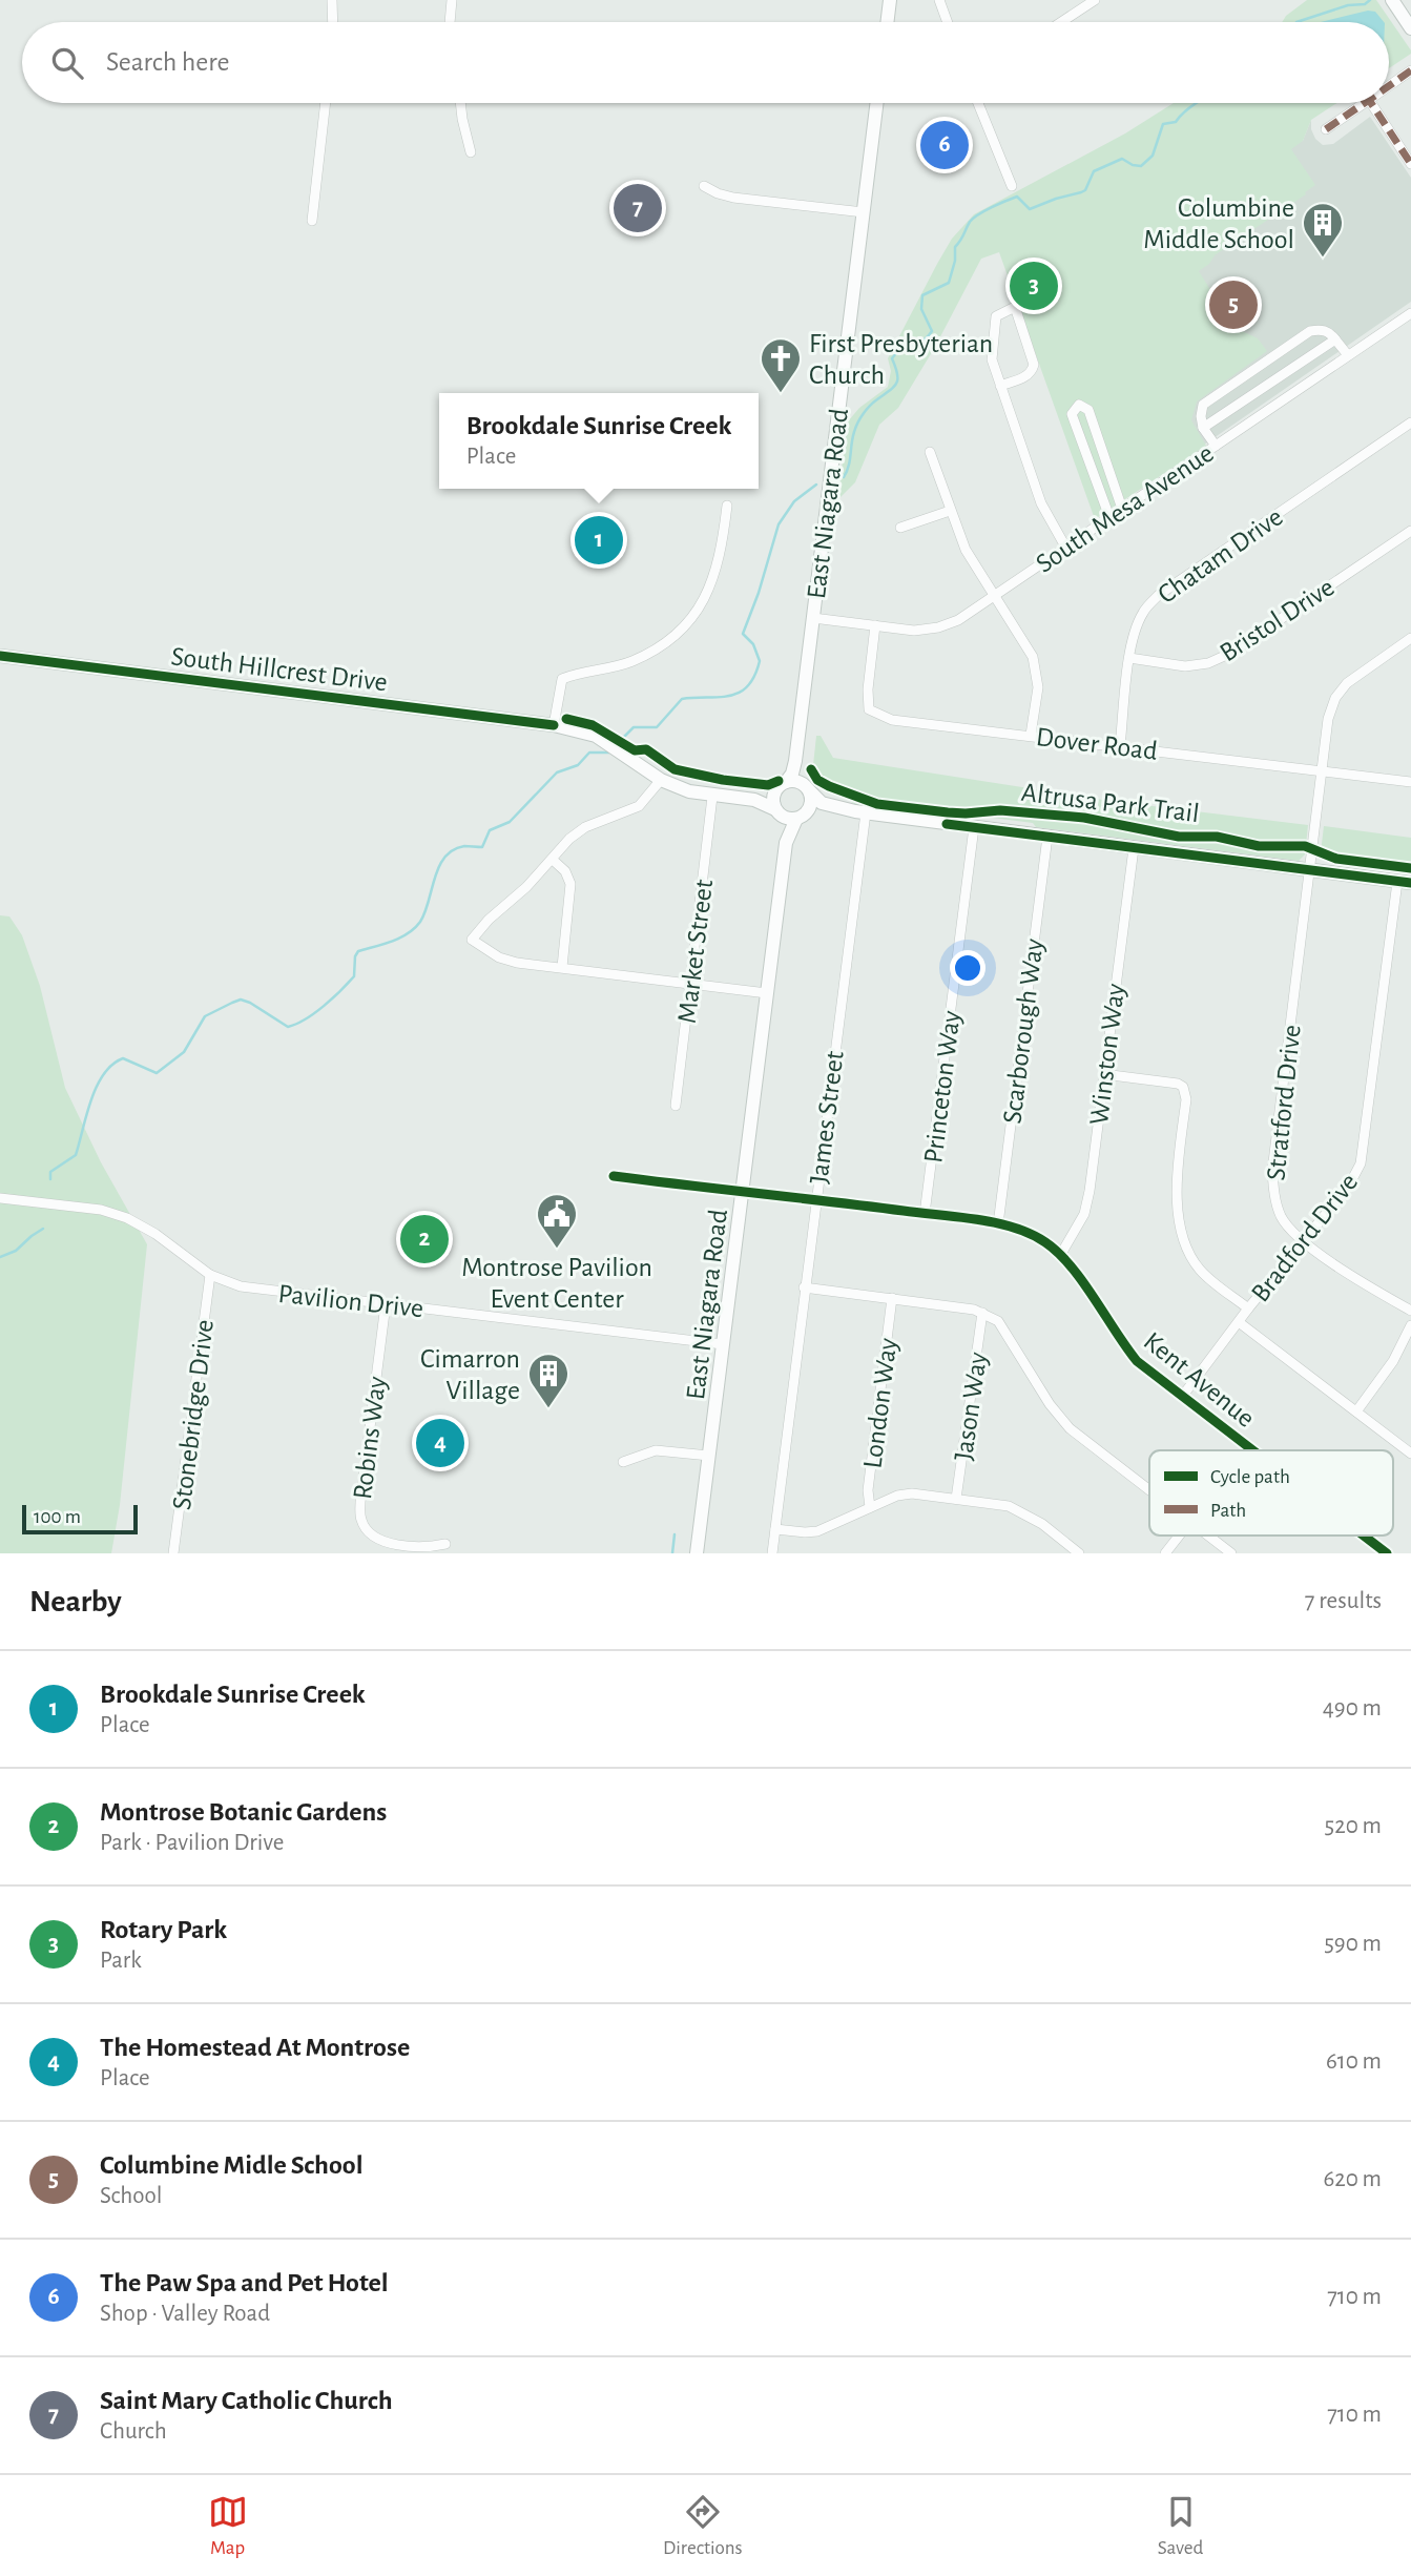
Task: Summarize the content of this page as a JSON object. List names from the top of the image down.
{
  "streets": {
    "street": [
      "East Niagara Road",
      "South Mesa Avenue",
      "Chatam Drive",
      "Bristol Drive",
      "South Hillcrest Drive",
      "Dover Road",
      "Market Street",
      "Scarborough Way",
      "Winston Way",
      "Princeton Way",
      "Stratford Drive",
      "James Street",
      "Bradford Drive",
      "Pavilion Drive",
      "Kent Avenue",
      "London Way",
      "Jason Way",
      "Stonebridge Drive",
      "Robins Way"
    ],
    "cycle path": ["Altrusa Park Trail"]
  },
  "crossings": [
    ["East Niagara Road", "South Mesa Avenue"],
    ["East Niagara Road", "South Hillcrest Drive"],
    ["East Niagara Road", "Pavilion Drive"],
    ["East Niagara Road", "Kent Avenue"],
    ["South Mesa Avenue", "Dover Road"],
    ["Chatam Drive", "Bristol Drive"],
    ["Chatam Drive", "Dover Road"],
    ["South Hillcrest Drive", "Market Street"],
    ["Dover Road", "Stratford Drive"],
    ["Scarborough Way", "Kent Avenue"],
    ["Winston Way", "Kent Avenue"],
    ["Princeton Way", "Kent Avenue"],
    ["Stratford Drive", "Bradford Drive"],
    ["James Street", "Kent Avenue"],
    ["Bradford Drive", "Kent Avenue"],
    ["Pavilion Drive", "Stonebridge Drive"],
    ["Pavilion Drive", "Robins Way"]
  ],
  "places": {
    "building": ["Columbine Middle School", "Cimarron Village"],
    "church": ["First Presbyterian Church"],
    "public building": ["Montrose Pavilion Event Center"]
  },
  "legend": ["Cycle path", "Path"],
  "scale_bar": "100 m",
  "page": {
    "search": "Search here",
    "pins": [
      "6",
      "7",
      "3",
      "5",
      "1",
      "2",
      "4"
    ],
    "popup": ["Brookdale Sunrise Creek", "Place"],
    "scale": "100 m",
    "heading": ["Nearby", "7 results"],
    "list": [
      {
        "mark": "1",
        "name": "Brookdale Sunrise Creek",
        "note": "Place",
        "value": "490 m"
      },
      {
        "mark": "2",
        "name": "Montrose Botanic Gardens",
        "note": "Park · Pavilion Drive",
        "value": "520 m"
      },
      {
        "mark": "3",
        "name": "Rotary Park",
        "note": "Park",
        "value": "590 m"
      },
      {
        "mark": "4",
        "name": "The Homestead At Montrose",
        "note": "Place",
        "value": "610 m"
      },
      {
        "mark": "5",
        "name": "Columbine Midle School",
        "note": "School",
        "value": "620 m"
      },
      {
        "mark": "6",
        "name": "The Paw Spa and Pet Hotel",
        "note": "Shop · Valley Road",
        "value": "710 m"
      },
      {
        "mark": "7",
        "name": "Saint Mary Catholic Church",
        "note": "Church",
        "value": "710 m"
      }
    ],
    "nav": ["Map", "Directions", "Saved"]
  }
}
